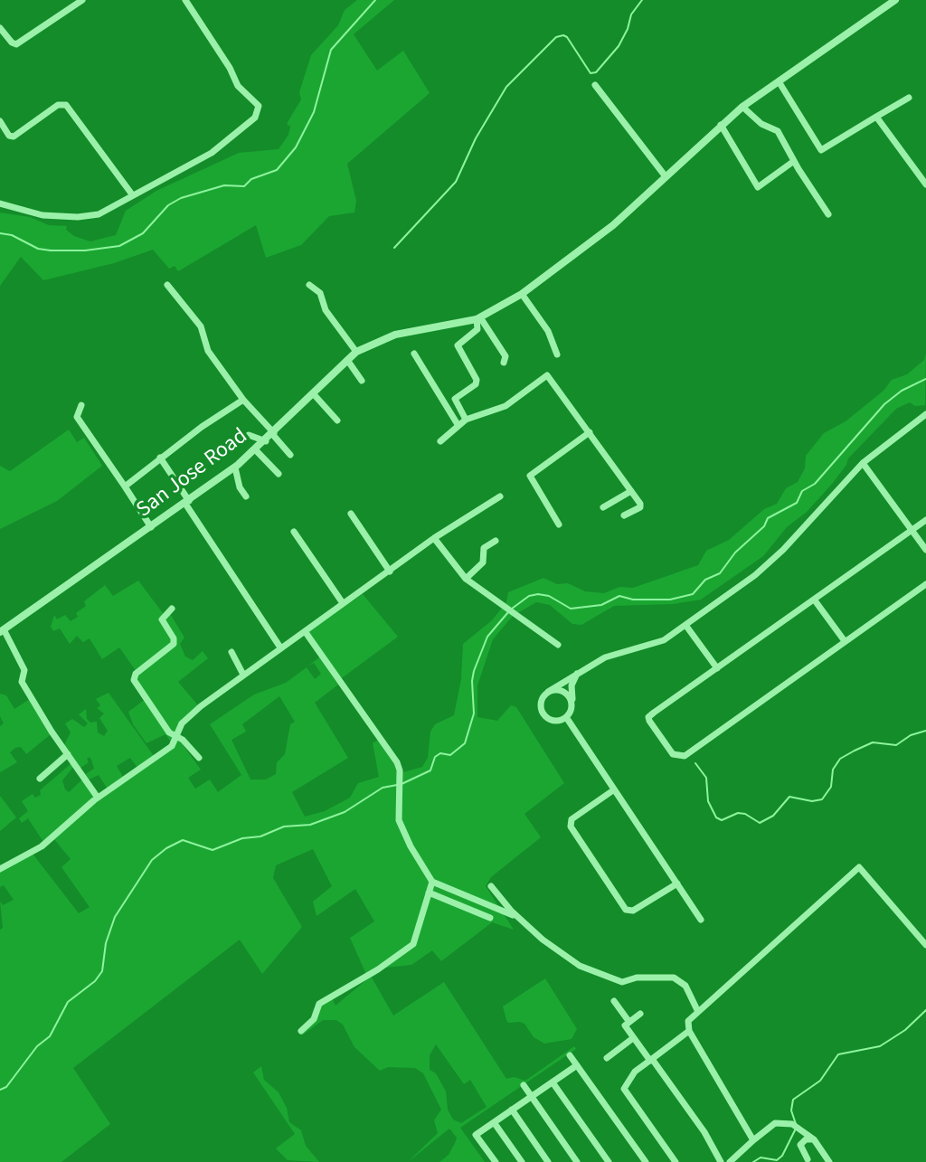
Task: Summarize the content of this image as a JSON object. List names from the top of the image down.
{
  "streets": {
    "street": ["San Jose Road"]
  }
}
